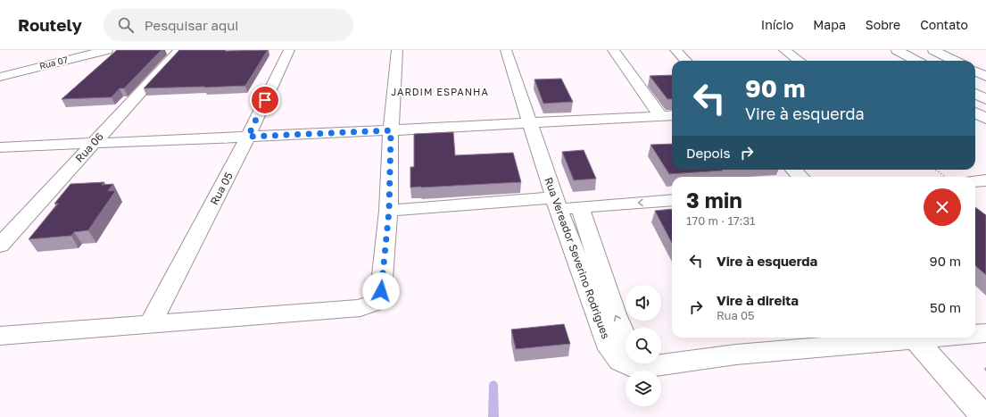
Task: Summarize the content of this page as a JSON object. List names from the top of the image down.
{
  "streets": {
    "street": [
      "Rua 07",
      "Rua 06",
      "Rua 05",
      "Rua Vereador Severino Rodrigues"
    ]
  },
  "districts": ["JARDIM ESPANHA"],
  "page": {
    "header": "Routely",
    "search": "Pesquisar aqui",
    "nav": [
      "Início",
      "Mapa",
      "Sobre",
      "Contato"
    ],
    "turn": ["90 m", "Vire à esquerda"],
    "then": "Depois",
    "heading": ["3 min", "170 m · 17:31"],
    "list": [
      {
        "name": "Vire à esquerda",
        "value": "90 m"
      },
      {
        "name": "Vire à direita",
        "note": "Rua 05",
        "value": "50 m"
      }
    ]
  }
}
